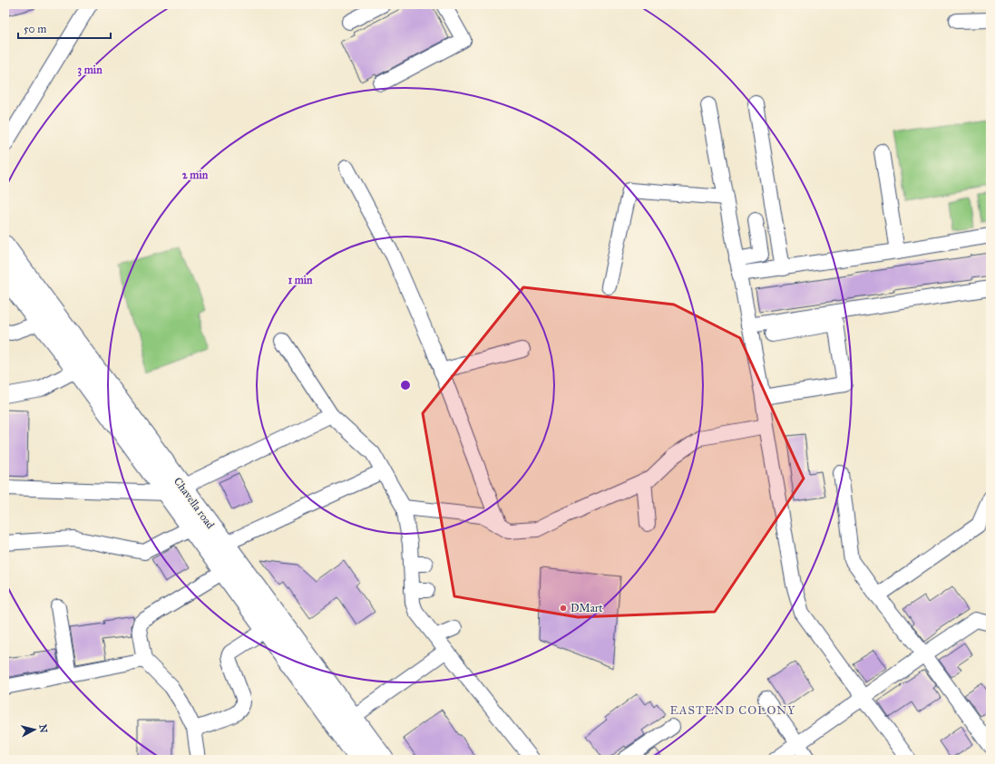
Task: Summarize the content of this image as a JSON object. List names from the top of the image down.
{
  "streets": {
    "highway": ["Chavella road"]
  },
  "districts": ["EASTEND COLONY"],
  "places": ["DMart"],
  "scale_bar": "50 m",
  "north": "right",
  "rings": ["3 min", "2 min", "1 min"]
}
